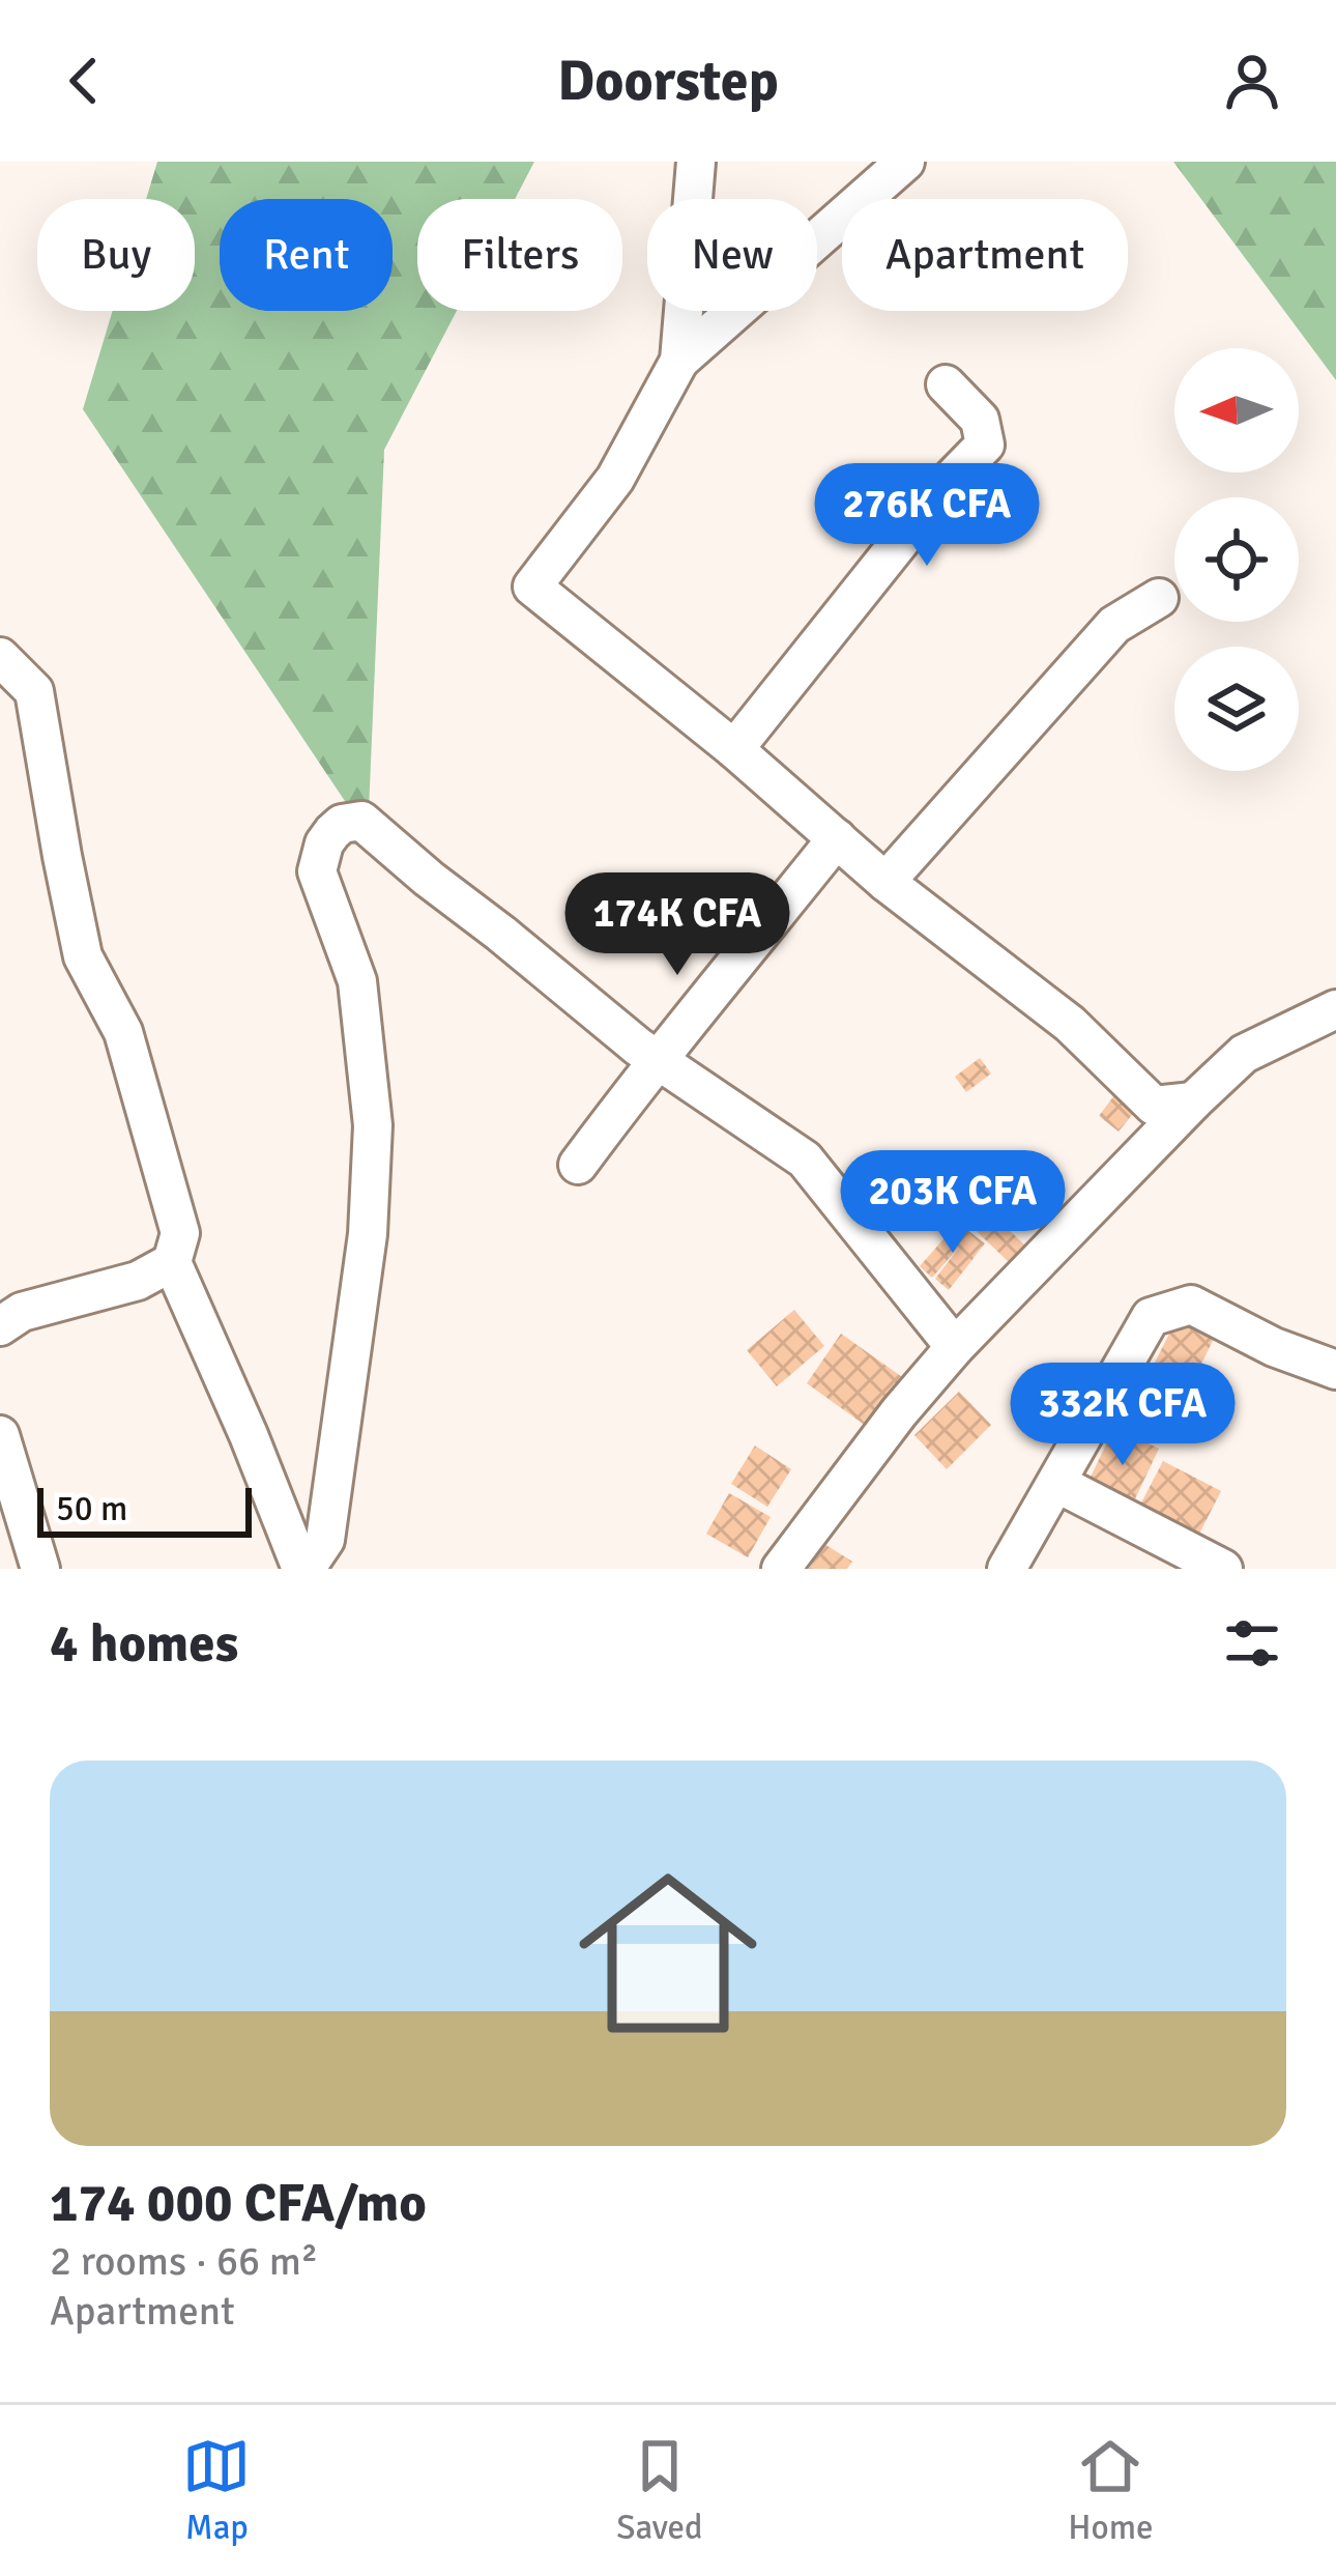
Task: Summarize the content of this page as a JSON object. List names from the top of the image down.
{
  "scale_bar": "50 m",
  "north": "left",
  "page": {
    "header": "Doorstep",
    "chip": [
      "Buy",
      "Rent",
      "Filters",
      "New",
      "Apartment"
    ],
    "price": [
      "276K CFA",
      "174K CFA",
      "203K CFA",
      "332K CFA"
    ],
    "scale": "50 m",
    "heading": "4 homes",
    "list": [
      {
        "name": "174 000 CFA/mo",
        "note": "2 rooms · 66 m² · Apartment"
      }
    ],
    "tabs": ["Map", "Saved", "Home"]
  }
}
